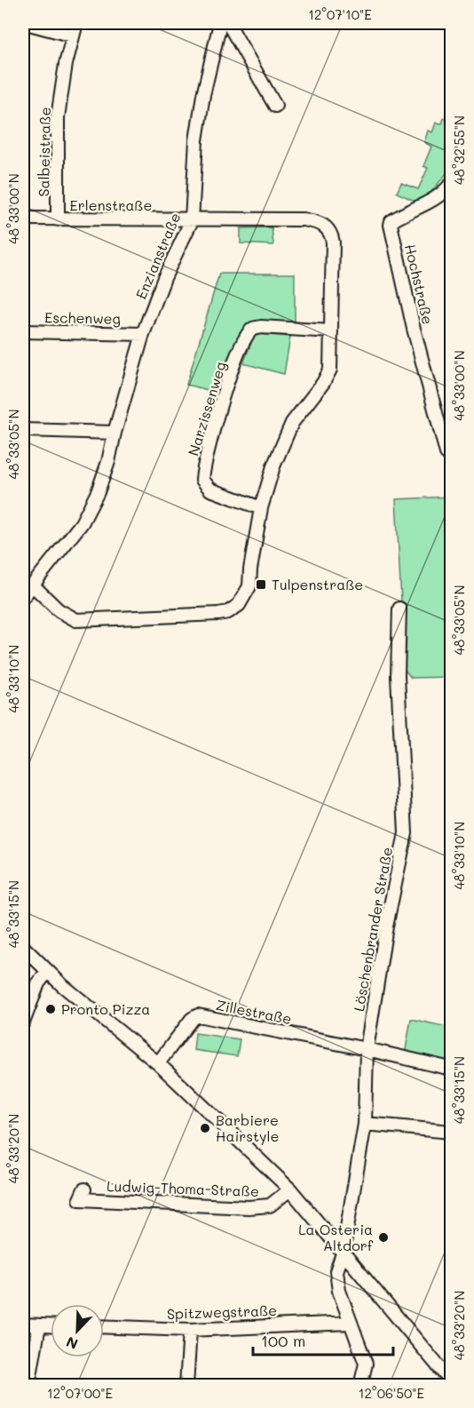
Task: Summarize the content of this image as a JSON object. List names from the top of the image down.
{
  "streets": {
    "street": [
      "Salbeistraße",
      "Erlenstraße",
      "Enzianstraße",
      "Hochstraße",
      "Eschenweg",
      "Narzissenweg",
      "Löschenbrander Straße",
      "Zillestraße",
      "Ludwig-Thoma-Straße",
      "Spitzwegstraße"
    ]
  },
  "crossings": [
    ["Salbeistraße", "Erlenstraße"],
    ["Erlenstraße", "Enzianstraße"],
    ["Erlenstraße", "Narzissenweg"],
    ["Enzianstraße", "Eschenweg"],
    ["Löschenbrander Straße", "Zillestraße"],
    ["Löschenbrander Straße", "Spitzwegstraße"]
  ],
  "places": {
    "transit": ["Tulpenstraße"],
    "other": ["Pronto Pizza", "Barbiere Hairstyle", "La Osteria Altdorf"]
  },
  "scale_bar": "100 m",
  "north": "bottom left",
  "coordinates": [
    "12°07'10\"E",
    "48°32'55\"N",
    "48°33'00\"N",
    "48°33'05\"N",
    "48°33'10\"N",
    "48°33'15\"N",
    "48°33'20\"N",
    "12°07'00\"E",
    "12°06'50\"E"
  ]
}
